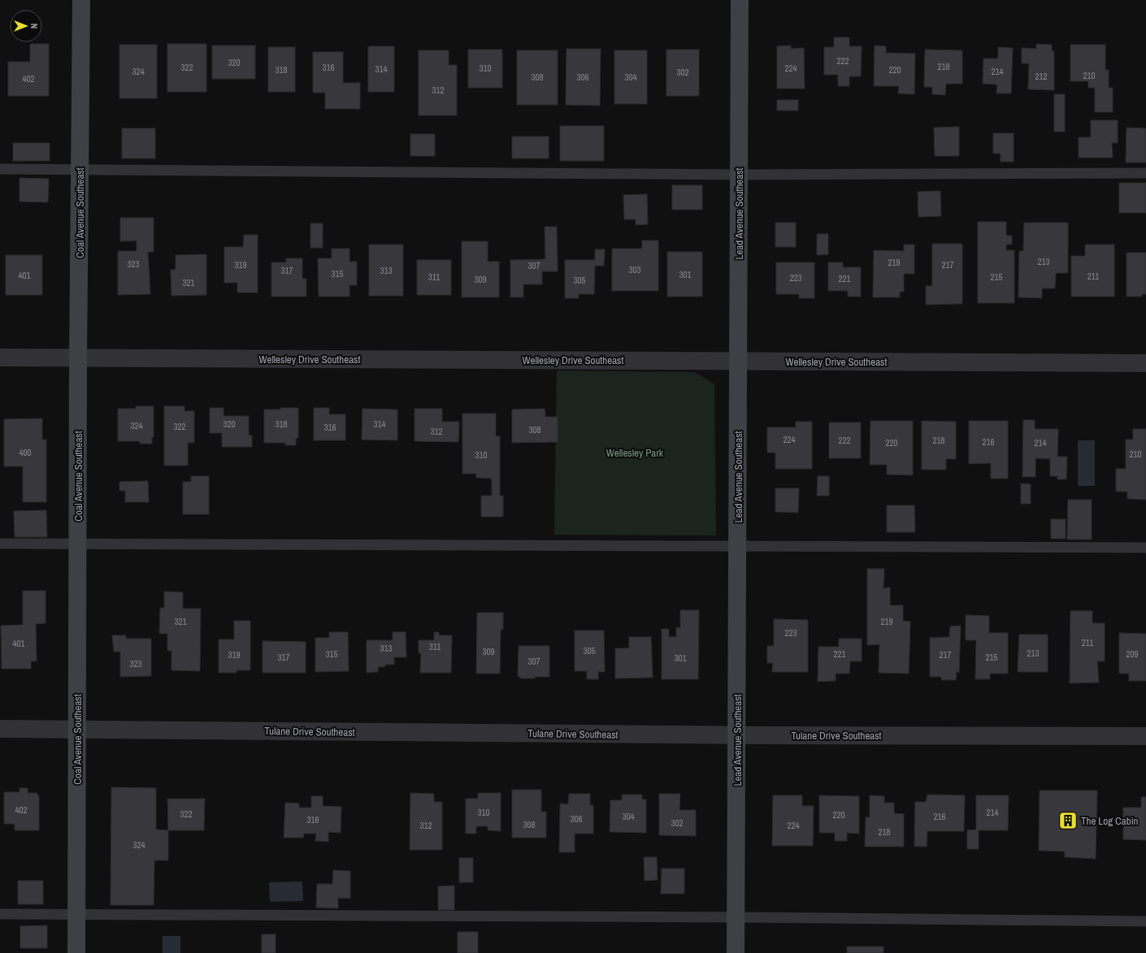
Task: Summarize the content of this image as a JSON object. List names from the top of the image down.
{
  "streets": {
    "main road": ["Coal Avenue Southeast", "Lead Avenue Southeast"],
    "street": ["Wellesley Drive Southeast", "Tulane Drive Southeast"]
  },
  "crossings": [
    ["Coal Avenue Southeast", "Wellesley Drive Southeast"],
    ["Coal Avenue Southeast", "Tulane Drive Southeast"],
    ["Lead Avenue Southeast", "Wellesley Drive Southeast"],
    ["Lead Avenue Southeast", "Tulane Drive Southeast"]
  ],
  "parks": ["Wellesley Park"],
  "places": {
    "building": ["The Log Cabin"]
  },
  "house_numbers": [
    "222",
    "320",
    "218",
    "322",
    "316",
    "310",
    "224",
    "314",
    "318",
    "220",
    "324",
    "214",
    "302",
    "210",
    "212",
    "308",
    "306",
    "304",
    "402",
    "312",
    "213",
    "219",
    "323",
    "319",
    "217",
    "307",
    "303",
    "317",
    "313",
    "315",
    "301",
    "401",
    "211",
    "311",
    "215",
    "223",
    "221",
    "309",
    "305",
    "321",
    "320",
    "318",
    "314",
    "324",
    "322",
    "316",
    "308",
    "312",
    "224",
    "222",
    "218",
    "216",
    "220",
    "214",
    "400",
    "210",
    "310",
    "321",
    "219",
    "223",
    "211",
    "401",
    "311",
    "313",
    "305",
    "309",
    "213",
    "315",
    "221",
    "209",
    "319",
    "217",
    "317",
    "215",
    "301",
    "307",
    "323",
    "402",
    "310",
    "214",
    "322",
    "220",
    "304",
    "216",
    "306",
    "316",
    "302",
    "308",
    "312",
    "224",
    "218",
    "324"
  ],
  "north": "right"
}
